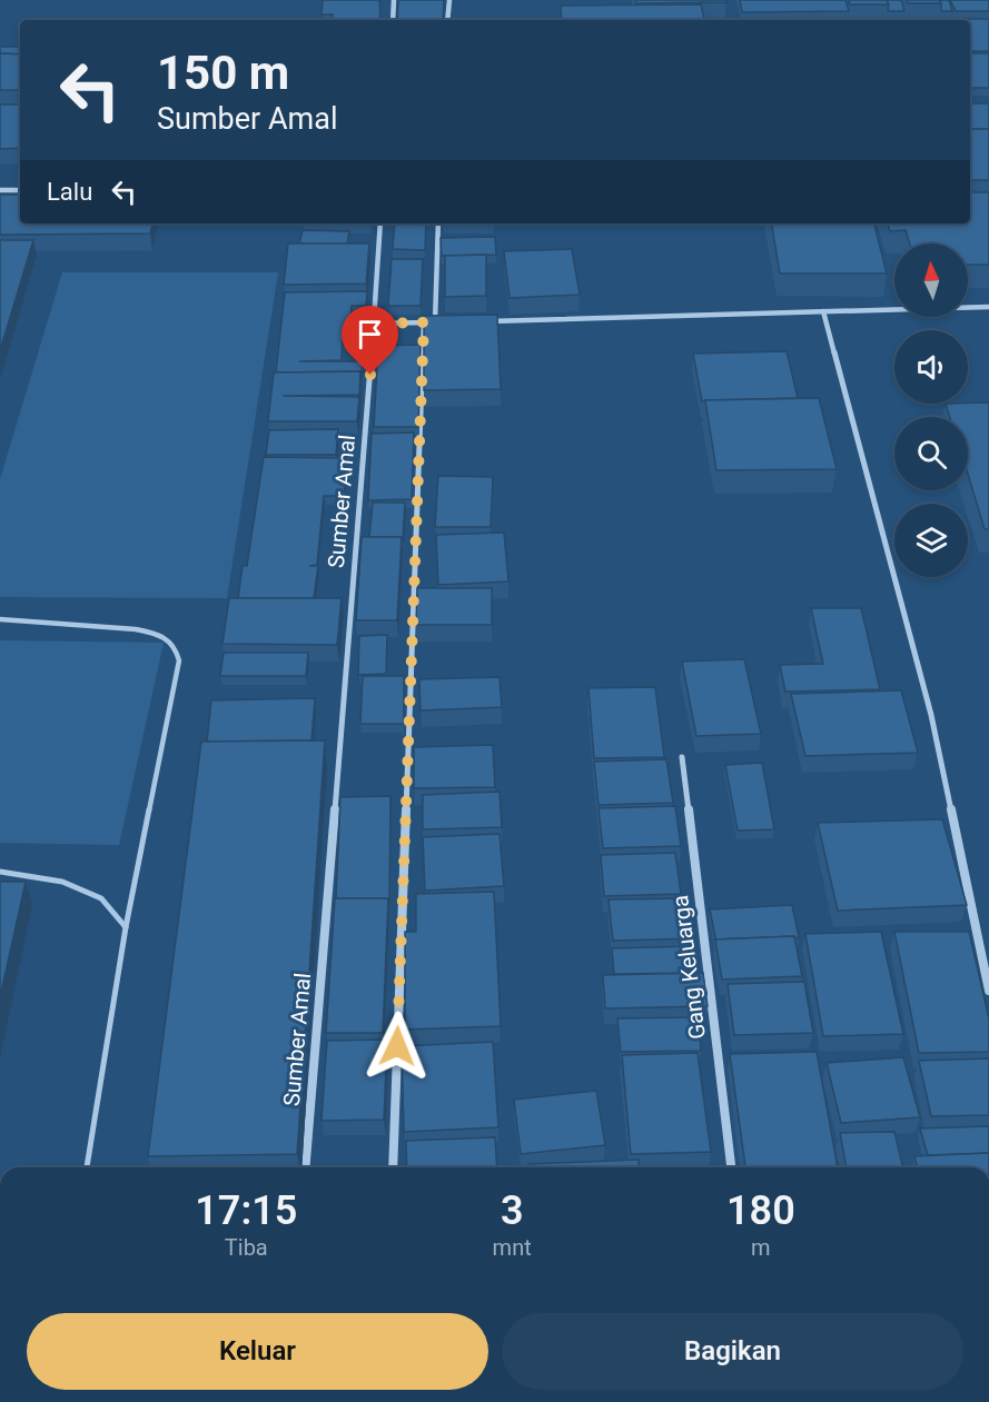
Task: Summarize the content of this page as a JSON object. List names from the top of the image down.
{
  "streets": {
    "street": ["Sumber Amal", "Gang Keluarga"]
  },
  "north": "top",
  "page": {
    "turn": ["150 m", "Sumber Amal"],
    "then": "Lalu",
    "eta": [
      "17:15",
      "Tiba",
      "3",
      "mnt",
      "180",
      "m"
    ],
    "buttons": ["Keluar", "Bagikan"]
  }
}
